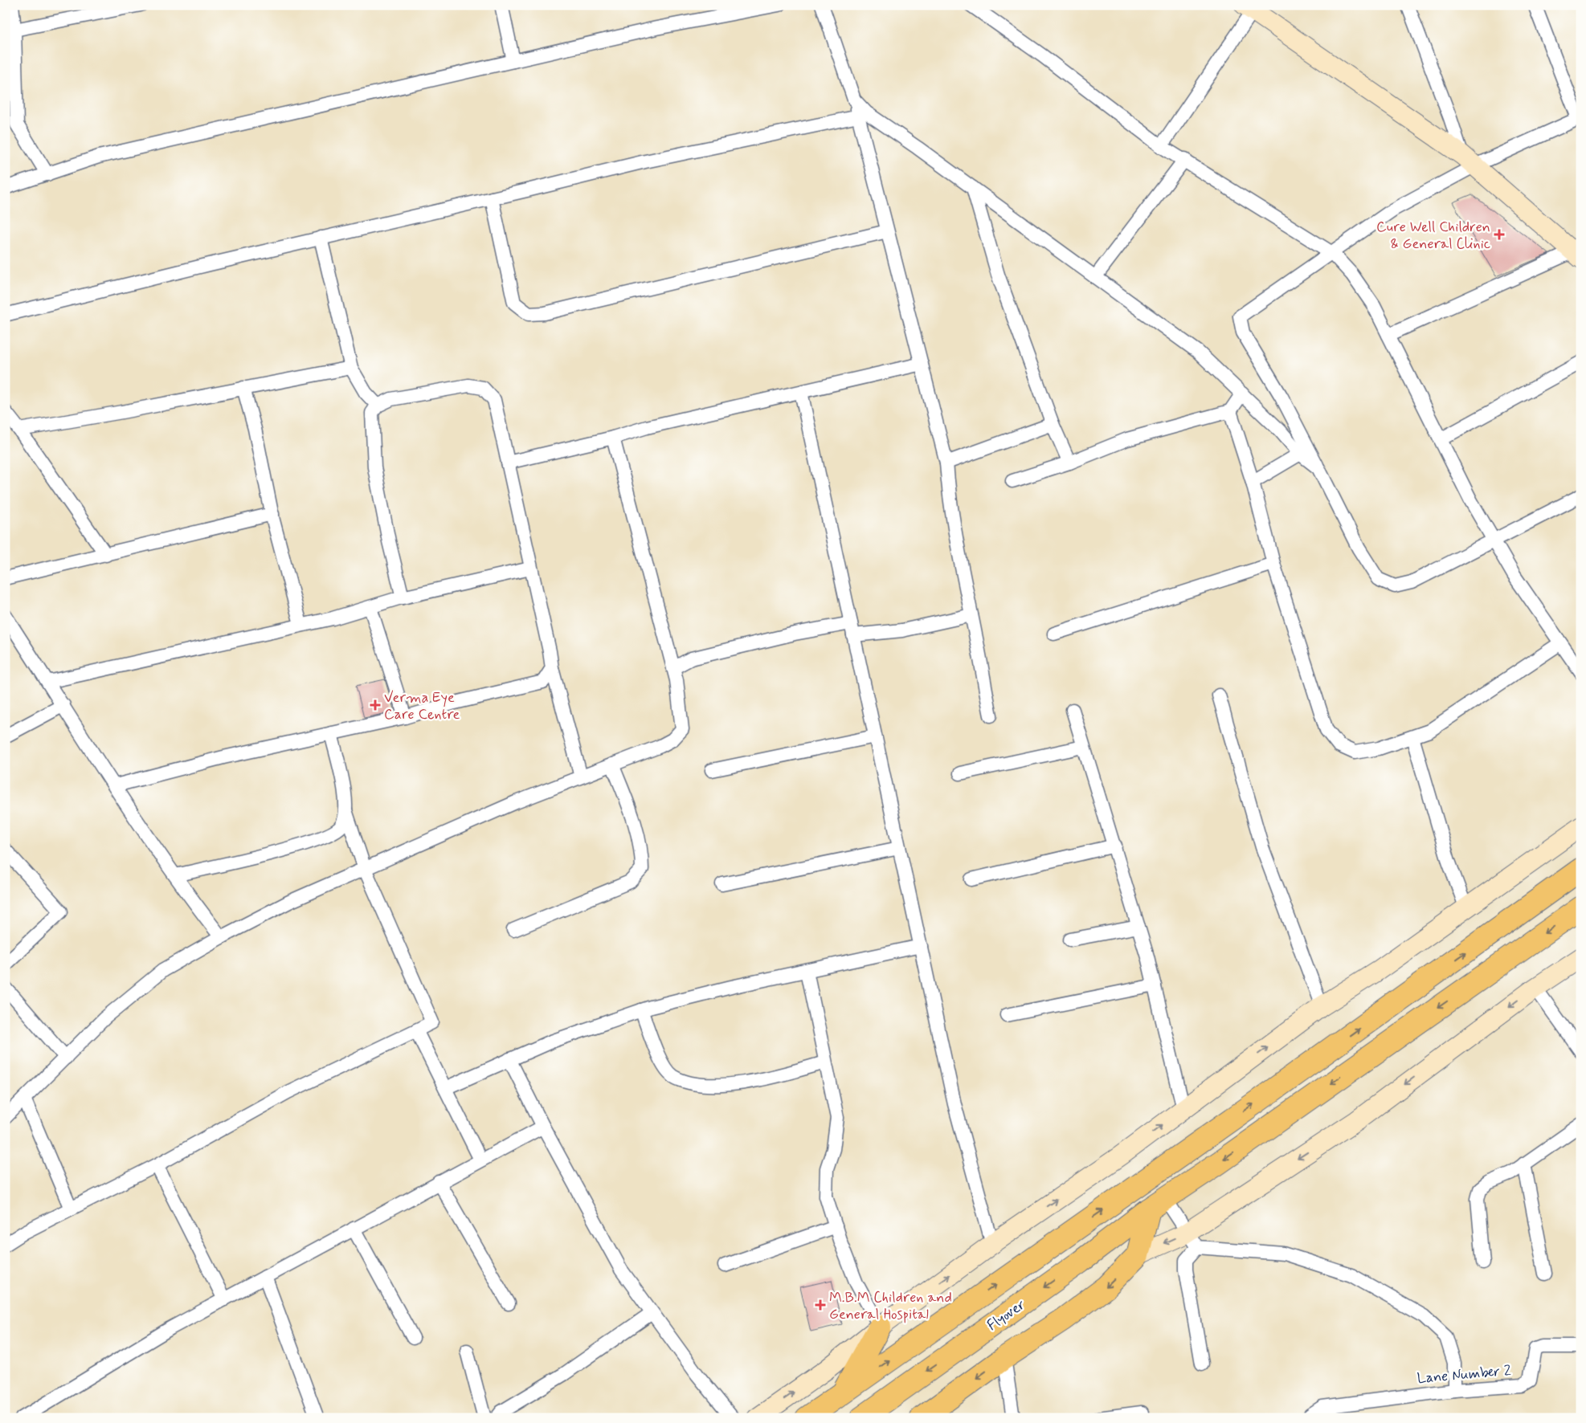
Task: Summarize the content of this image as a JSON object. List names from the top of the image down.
{
  "streets": {
    "highway": ["Flyover"],
    "street": ["Lane Number 2"]
  },
  "places": {
    "health": ["Cure Well Children & General Clinic", "Verma Eye Care Centre", "M.B.M Children and General Hospital"]
  }
}
